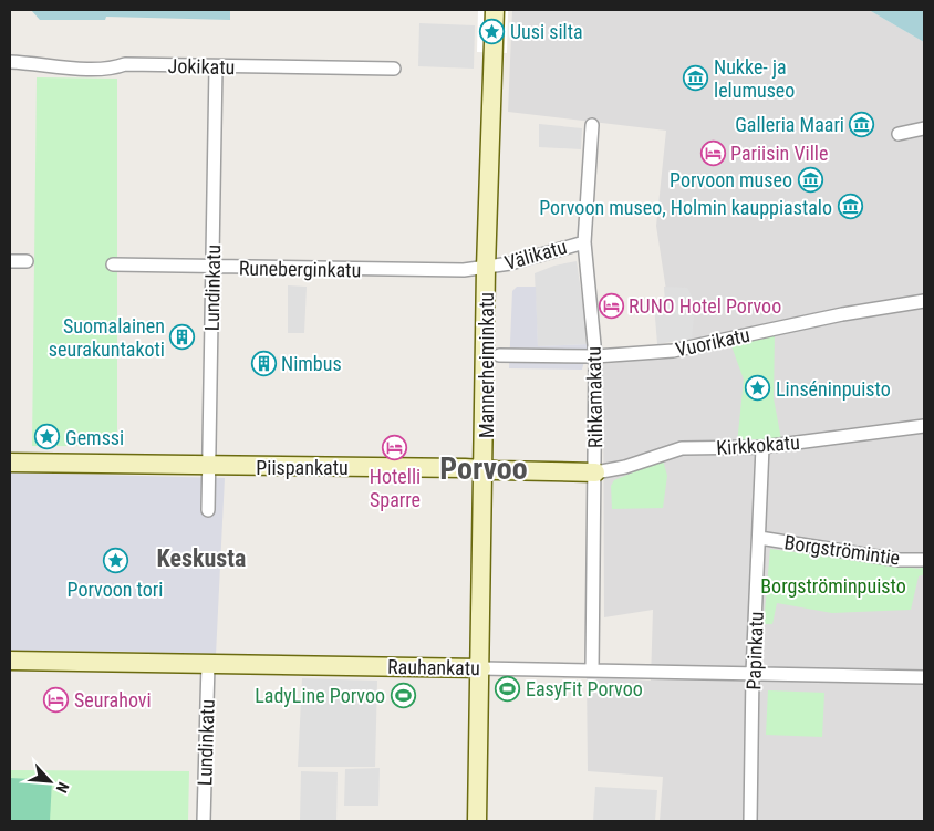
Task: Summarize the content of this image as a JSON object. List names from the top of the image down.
{
  "streets": {
    "main road": ["Mannerheiminkatu", "Piispankatu", "Rauhankatu"],
    "street": [
      "Jokikatu",
      "Välikatu",
      "Runeberginkatu",
      "Lundinkatu",
      "Vuorikatu",
      "Rihkamakatu",
      "Kirkkokatu",
      "Borgströmintie",
      "Papinkatu"
    ]
  },
  "crossings": [
    ["Jokikatu", "Lundinkatu"],
    ["Välikatu", "Runeberginkatu"],
    ["Välikatu", "Mannerheiminkatu"],
    ["Välikatu", "Rihkamakatu"],
    ["Runeberginkatu", "Lundinkatu"],
    ["Runeberginkatu", "Mannerheiminkatu"],
    ["Lundinkatu", "Piispankatu"],
    ["Lundinkatu", "Rauhankatu"],
    ["Vuorikatu", "Rihkamakatu"],
    ["Mannerheiminkatu", "Piispankatu"],
    ["Mannerheiminkatu", "Rauhankatu"],
    ["Rihkamakatu", "Kirkkokatu"],
    ["Rihkamakatu", "Piispankatu"],
    ["Rihkamakatu", "Rauhankatu"],
    ["Kirkkokatu", "Piispankatu"],
    ["Kirkkokatu", "Papinkatu"],
    ["Borgströmintie", "Papinkatu"],
    ["Papinkatu", "Rauhankatu"]
  ],
  "districts": ["Porvoo", "Keskusta"],
  "parks": ["Borgströminpuisto"],
  "places": {
    "place": [
      "Uusi silta",
      "Linséninpuisto",
      "Gemssi",
      "Porvoon tori"
    ],
    "museum": [
      "Nukke- ja lelumuseo",
      "Galleria Maari",
      "Porvoon museo",
      "Porvoon museo, Holmin kauppiastalo"
    ],
    "hotel": [
      "Pariisin Ville",
      "RUNO Hotel Porvoo",
      "Hotelli Sparre",
      "Seurahovi"
    ],
    "building": ["Suomalainen seurakuntakoti", "Nimbus"],
    "sports": ["EasyFit Porvoo", "LadyLine Porvoo"]
  },
  "north": "bottom right"
}
